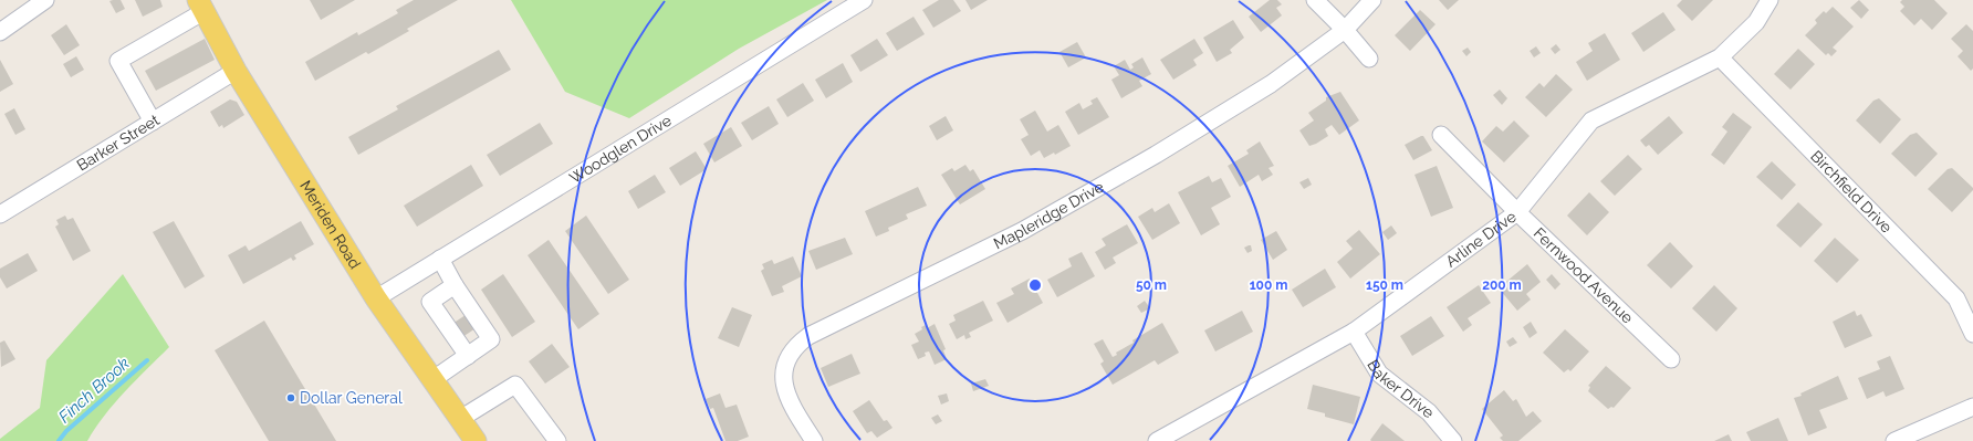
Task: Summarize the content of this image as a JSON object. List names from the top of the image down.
{
  "streets": {
    "main road": ["Meriden Road"],
    "street": [
      "Barker Street",
      "Woodglen Drive",
      "Birchfield Drive",
      "Mapleridge Drive",
      "Arline Drive",
      "Fernwood Avenue",
      "Baker Drive"
    ]
  },
  "crossings": [
    ["Barker Street", "Meriden Road"],
    ["Woodglen Drive", "Meriden Road"],
    ["Birchfield Drive", "Arline Drive"],
    ["Arline Drive", "Fernwood Avenue"],
    ["Arline Drive", "Baker Drive"]
  ],
  "water": ["Finch Brook"],
  "places": ["Dollar General"],
  "rings": [
    "50 m",
    "100 m",
    "150 m",
    "200 m"
  ]
}
